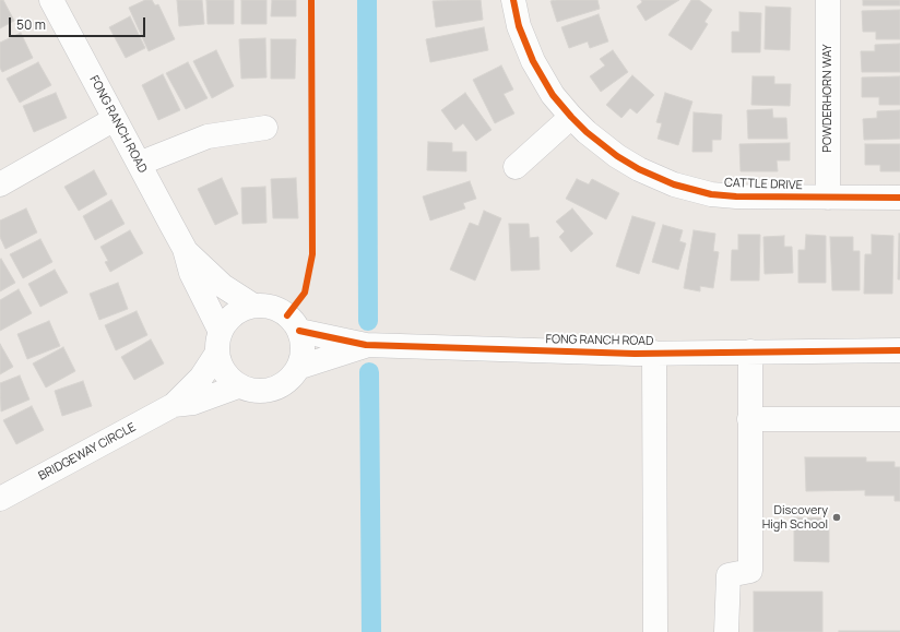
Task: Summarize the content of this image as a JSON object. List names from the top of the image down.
{
  "streets": {
    "street": [
      "POWDERHORN WAY",
      "FONG RANCH ROAD",
      "CATTLE DRIVE",
      "BRIDGEWAY CIRCLE"
    ]
  },
  "crossings": [
    ["POWDERHORN WAY", "CATTLE DRIVE"],
    ["FONG RANCH ROAD", "BRIDGEWAY CIRCLE"]
  ],
  "places": ["Discovery High School"],
  "scale_bar": "50 m"
}
